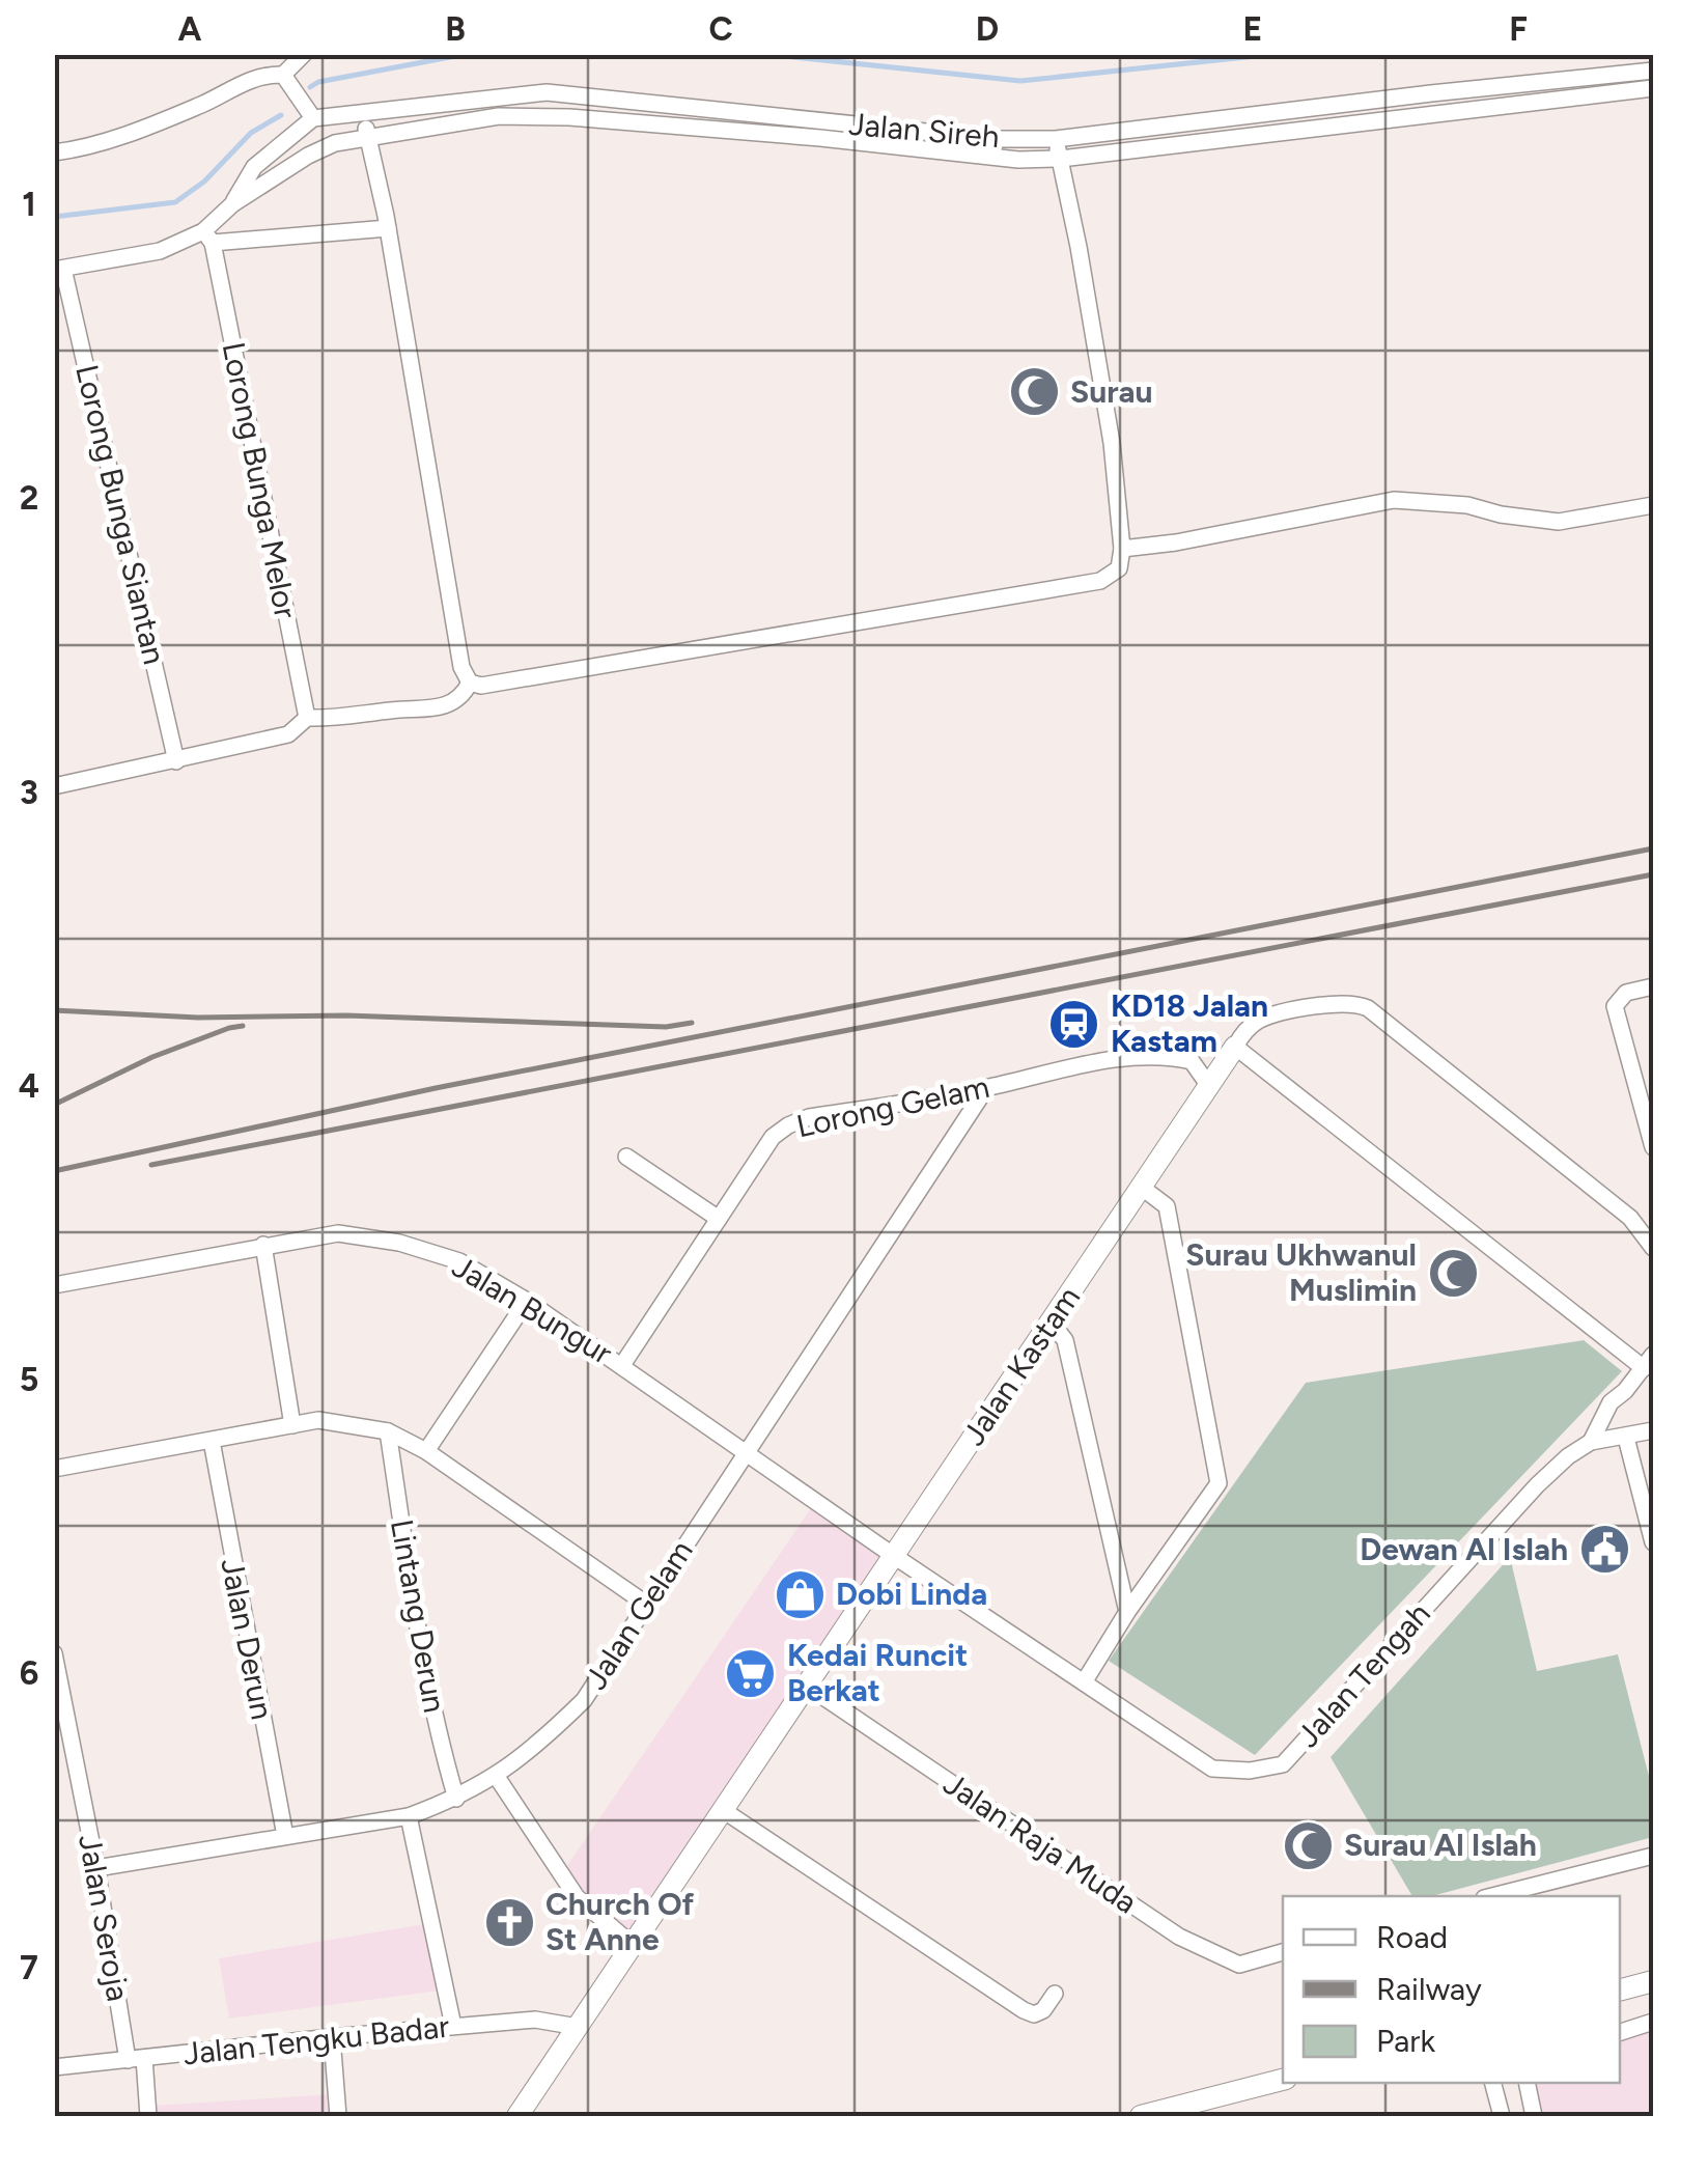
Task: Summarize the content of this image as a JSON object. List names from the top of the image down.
{
  "streets": {
    "street": [
      "Jalan Sireh",
      "Lorong Bunga Melor",
      "Lorong Bunga Siantan",
      "Lorong Gelam",
      "Jalan Bungur",
      "Jalan Kastam",
      "Jalan Gelam",
      "Lintang Derun",
      "Jalan Derun",
      "Jalan Tengah",
      "Jalan Raja Muda",
      "Jalan Seroja",
      "Jalan Tengku Badar"
    ]
  },
  "crossings": [
    ["Jalan Sireh", "Lorong Bunga Melor"],
    ["Jalan Sireh", "Lorong Bunga Siantan"],
    ["Lorong Gelam", "Jalan Bungur"],
    ["Lorong Gelam", "Jalan Kastam"],
    ["Lorong Gelam", "Jalan Gelam"],
    ["Jalan Bungur", "Jalan Kastam"],
    ["Jalan Bungur", "Jalan Gelam"],
    ["Jalan Bungur", "Jalan Tengah"],
    ["Jalan Kastam", "Jalan Tengah"],
    ["Jalan Kastam", "Jalan Raja Muda"],
    ["Jalan Kastam", "Jalan Tengku Badar"],
    ["Jalan Gelam", "Lintang Derun"],
    ["Jalan Gelam", "Jalan Derun"],
    ["Jalan Gelam", "Jalan Seroja"],
    ["Jalan Seroja", "Jalan Tengku Badar"]
  ],
  "places": {
    "mosque": ["Surau", "Surau Ukhwanul Muslimin", "Surau Al Islah"],
    "station": ["KD18 Jalan Kastam"],
    "public building": ["Dewan Al Islah"],
    "shop": ["Dobi Linda"],
    "supermarket": ["Kedai Runcit Berkat"],
    "church": ["Church Of St Anne"]
  },
  "legend": ["Road", "Railway", "Park"],
  "grid": {
    "columns": [
      "A",
      "B",
      "C",
      "D",
      "E",
      "F"
    ],
    "rows": [
      "1",
      "2",
      "3",
      "4",
      "5",
      "6",
      "7"
    ]
  }
}
